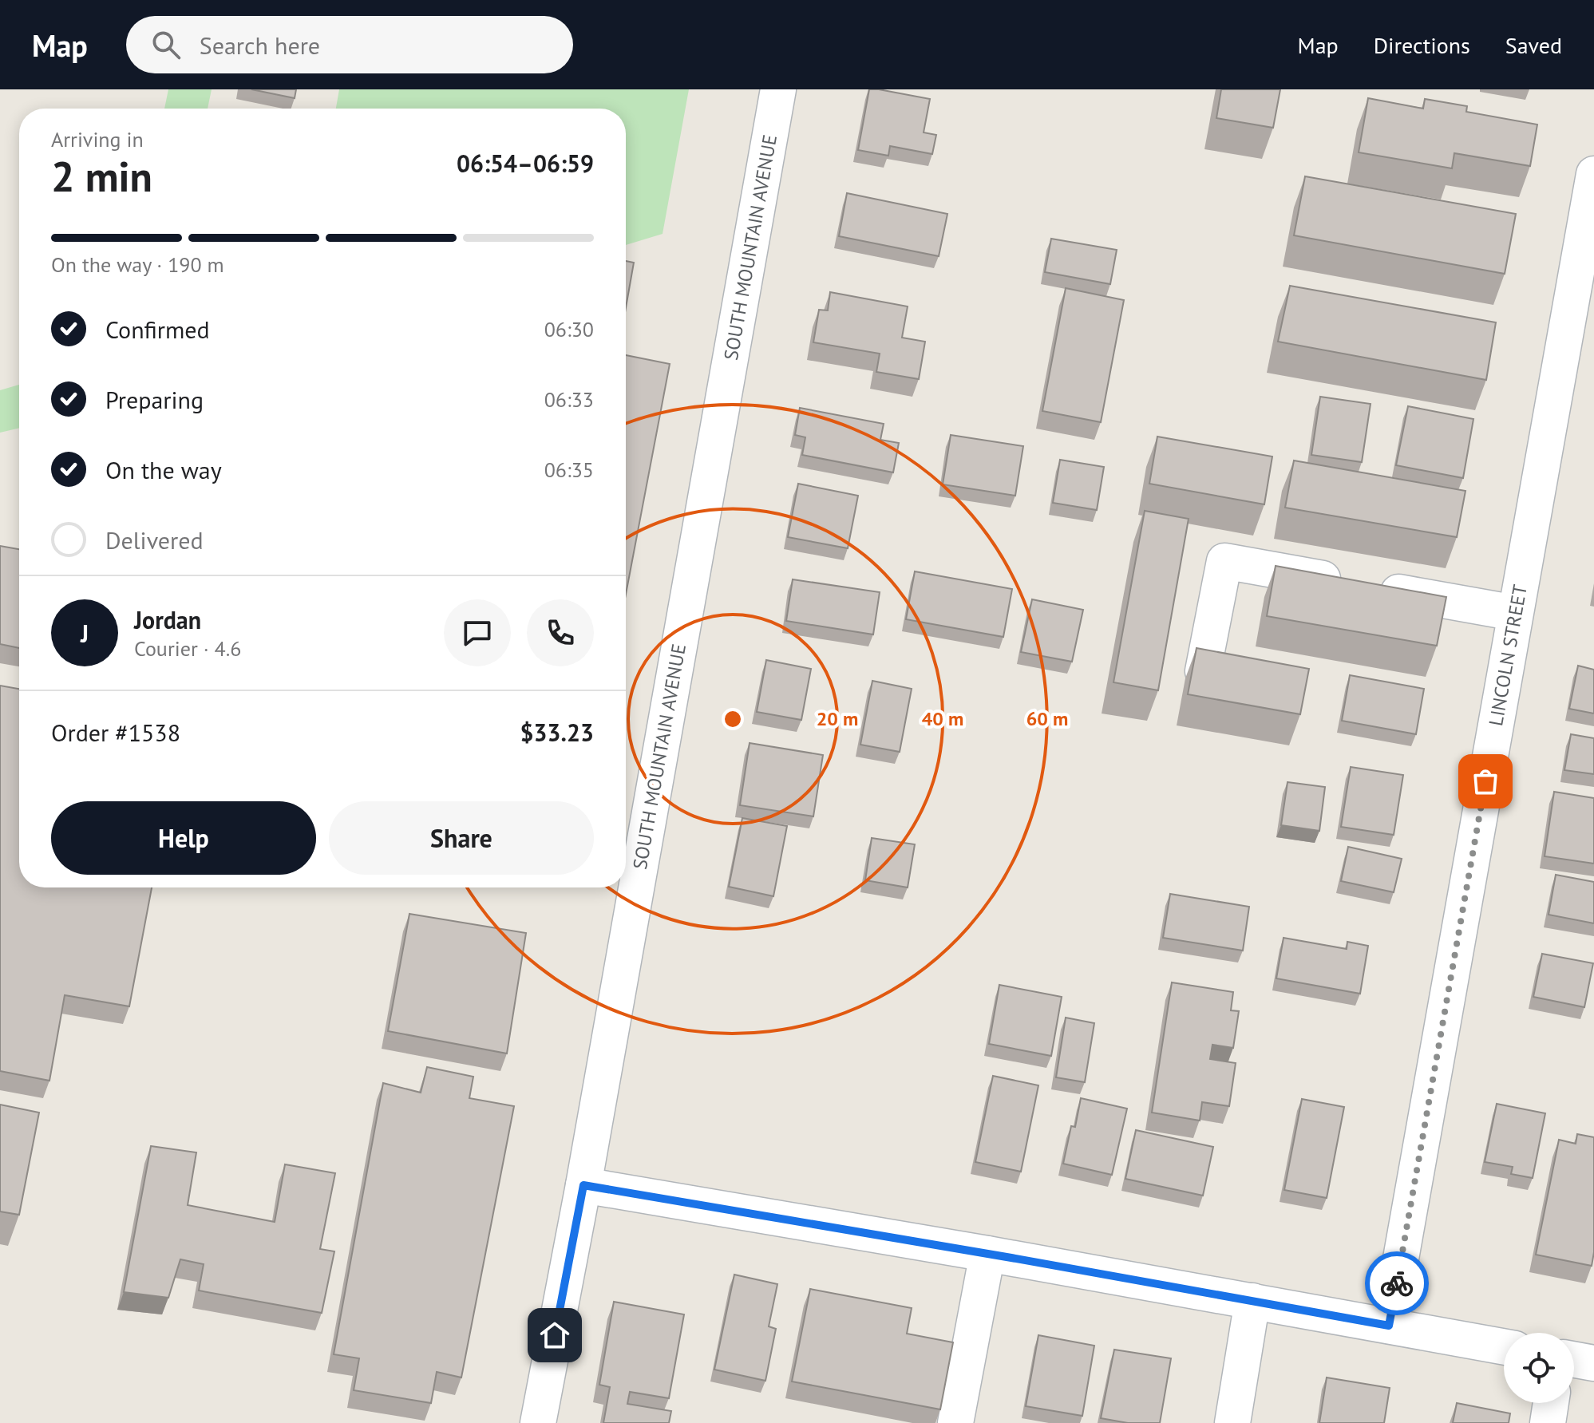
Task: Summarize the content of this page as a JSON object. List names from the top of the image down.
{
  "streets": {
    "street": ["SOUTH MOUNTAIN AVENUE", "LINCOLN STREET"]
  },
  "page": {
    "header": "Map",
    "search": "Search here",
    "nav": ["Map", "Directions", "Saved"],
    "heading": ["2 min", "Arriving in", "06:54–06:59"],
    "panel": [
      "Jordan",
      "Courier · 4.6",
      "Order #1538",
      "$33.23"
    ],
    "bar": "On the way · 190 m",
    "list": [
      ["Confirmed", "06:30"],
      ["Preparing", "06:33"],
      ["On the way", "06:35"],
      "Delivered"
    ],
    "round": "J",
    "buttons": ["Help", "Share"]
  },
  "rings": ["20 m", "40 m", "60 m"]
}
